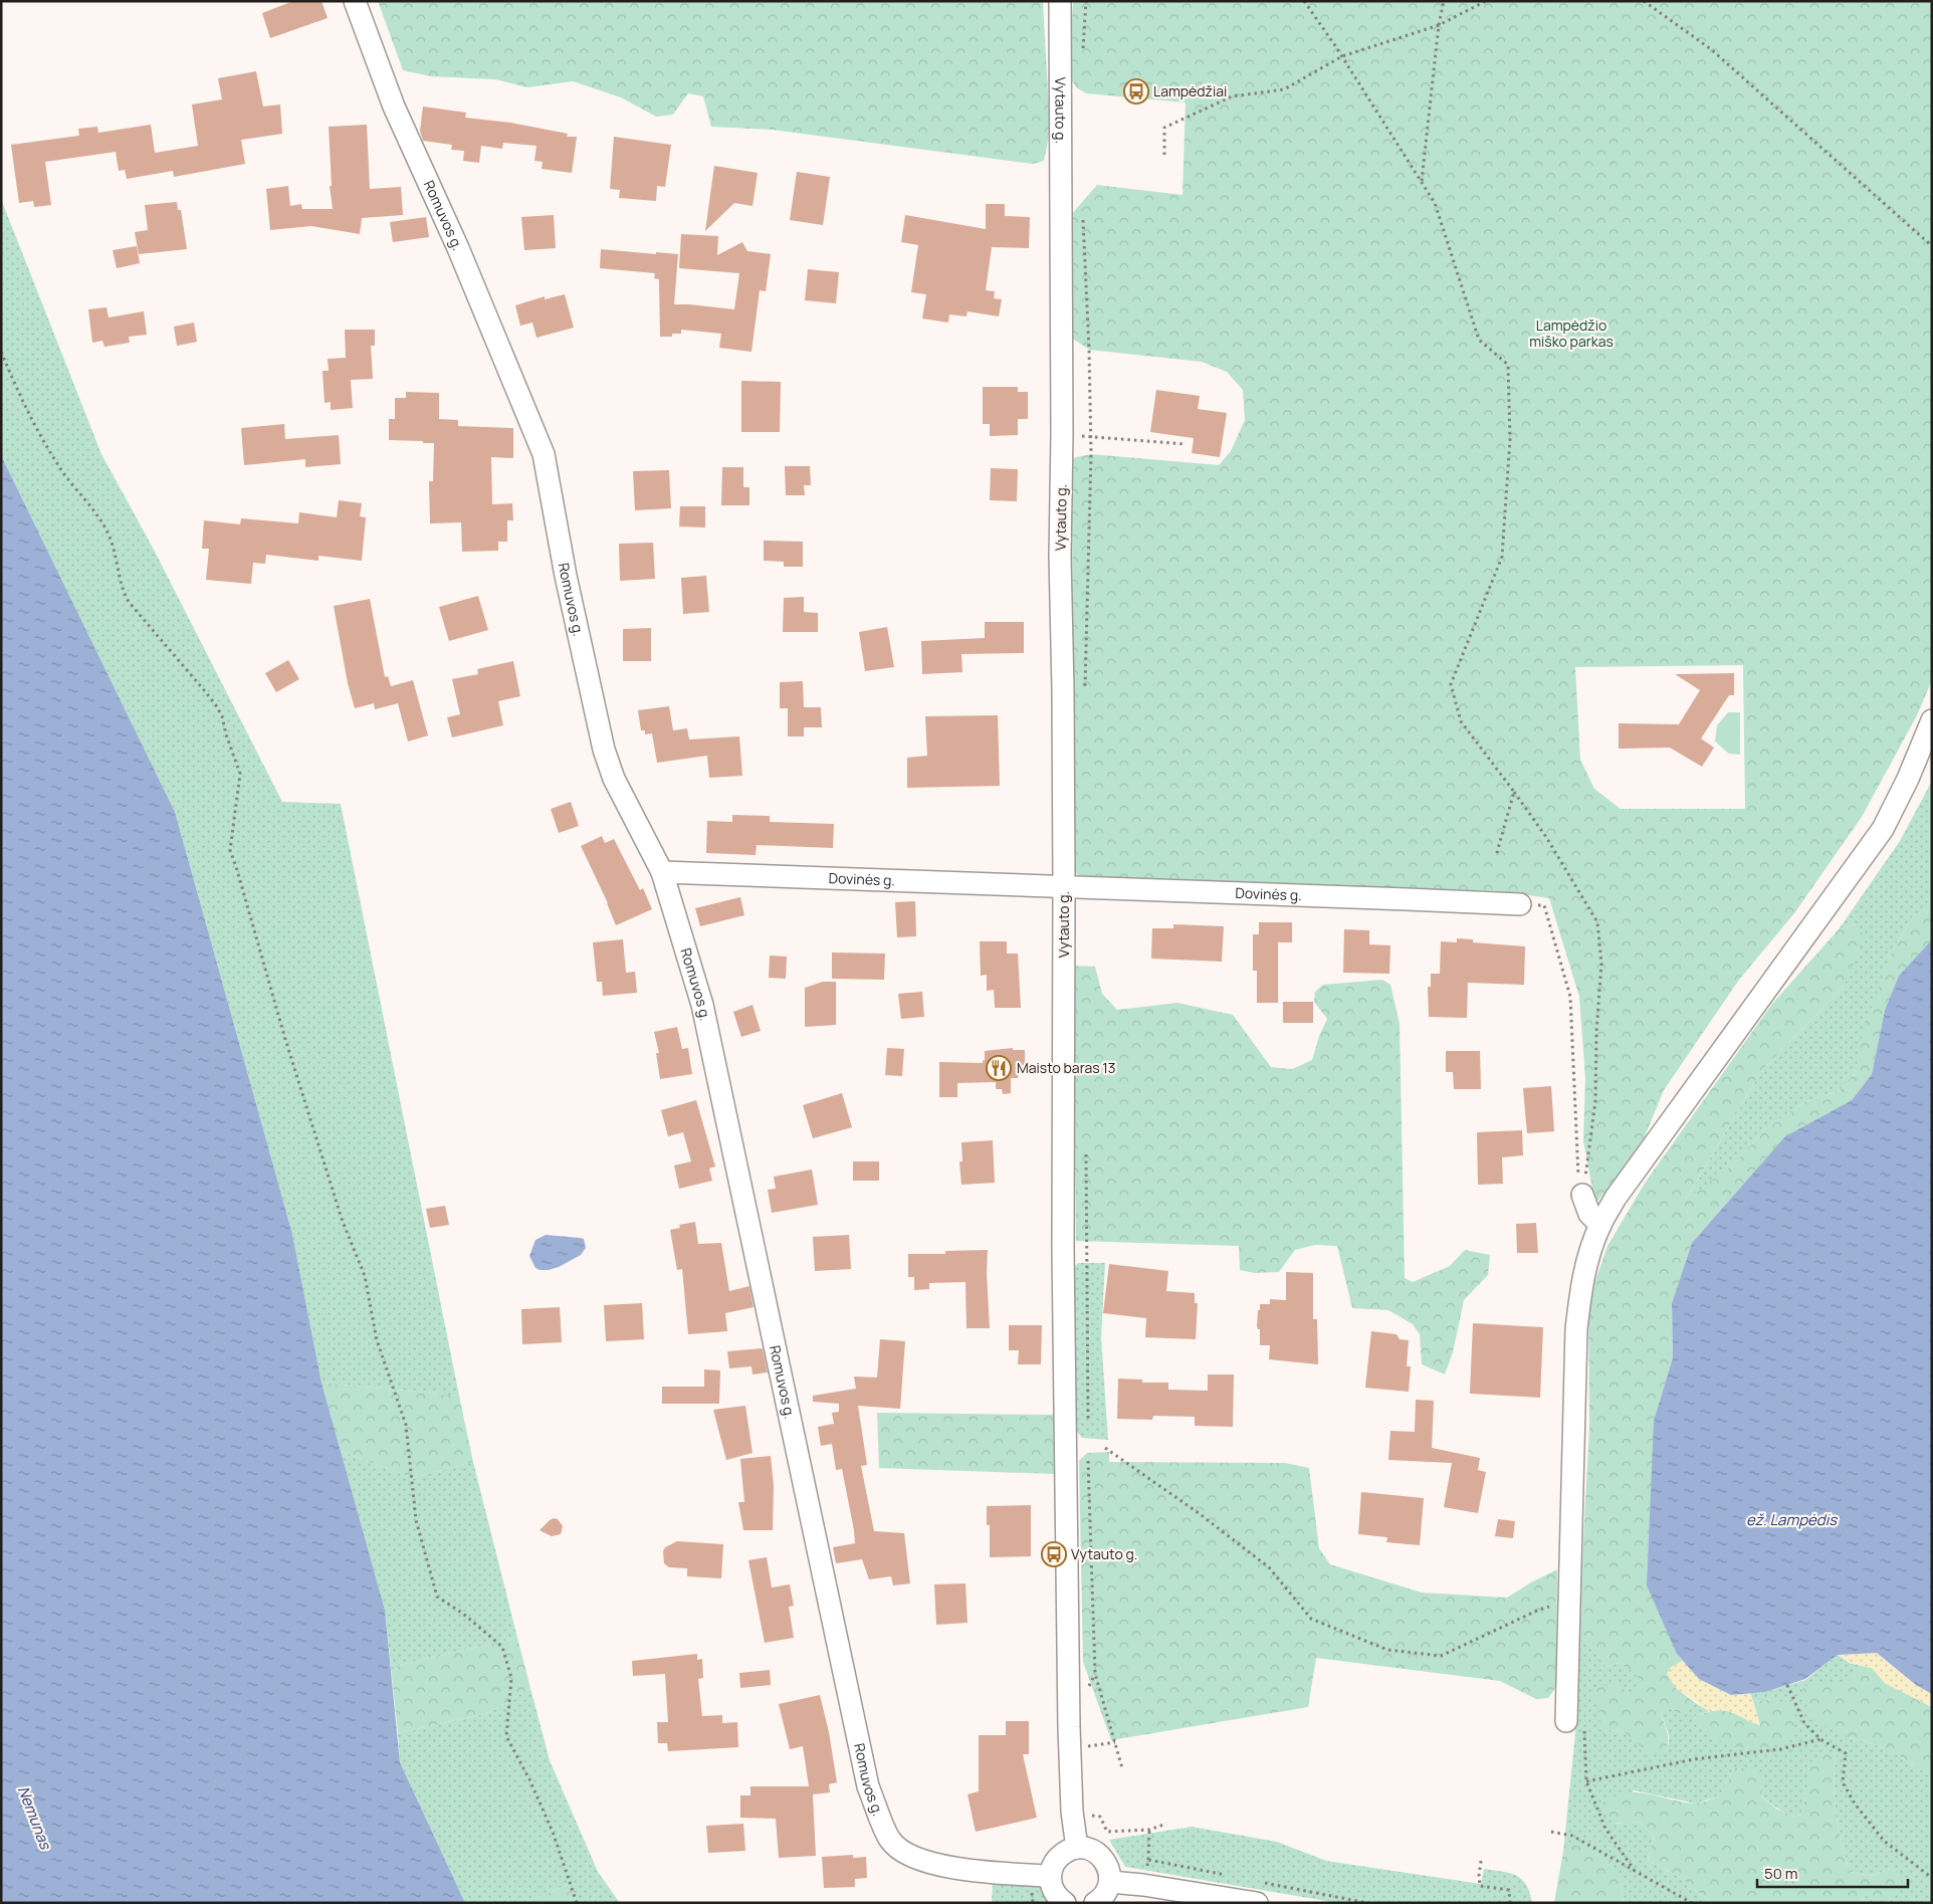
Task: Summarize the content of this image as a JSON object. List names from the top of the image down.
{
  "streets": {
    "street": ["Vytauto g.", "Romuvos g.", "Dovinės g."]
  },
  "crossings": [
    ["Vytauto g.", "Dovinės g."],
    ["Romuvos g.", "Dovinės g."]
  ],
  "water": ["ež. Lampėdis", "Nemunas"],
  "parks": ["Lampėdžio miško parkas"],
  "places": {
    "bus stop": ["Lampėdžiai", "Vytauto g."],
    "restaurant": ["Maisto baras 13"]
  },
  "scale_bar": "50 m"
}
